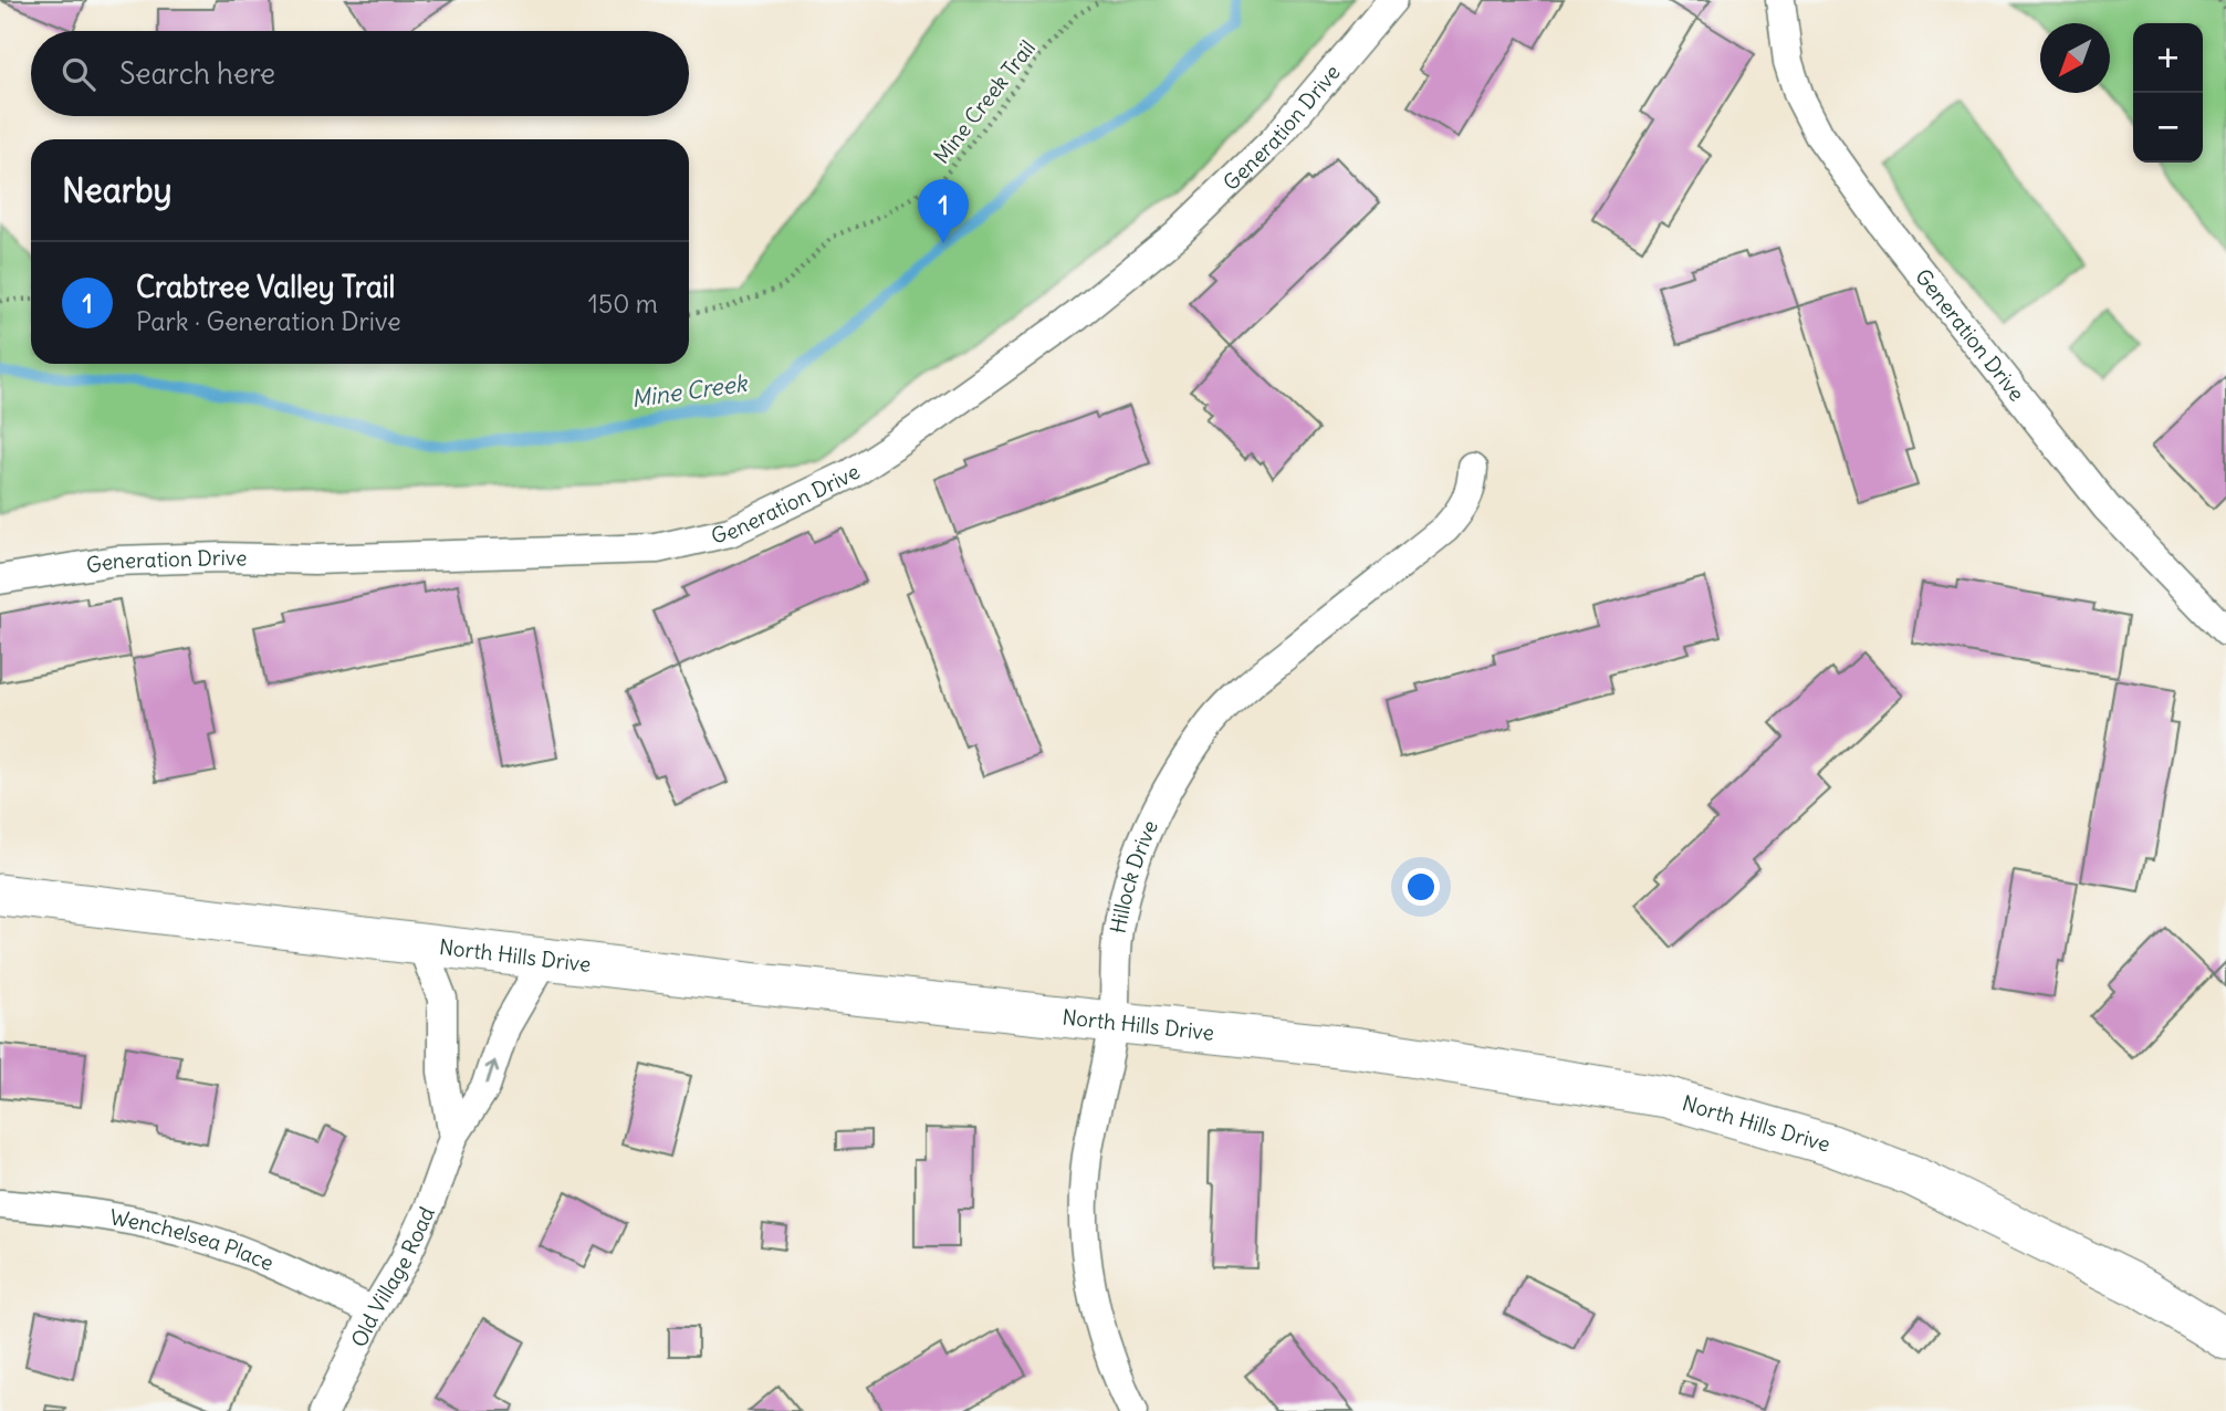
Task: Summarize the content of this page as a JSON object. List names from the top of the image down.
{
  "streets": {
    "main road": ["North Hills Drive"],
    "street": [
      "Generation Drive",
      "Hillock Drive",
      "Wenchelsea Place",
      "Old Village Road"
    ],
    "path": ["Mine Creek Trail"]
  },
  "crossings": [
    ["Hillock Drive", "North Hills Drive"],
    ["North Hills Drive", "Old Village Road"],
    ["Wenchelsea Place", "Old Village Road"]
  ],
  "one_way": ["Old Village Road"],
  "water": ["Mine Creek"],
  "north": "bottom left",
  "page": {
    "map_buttons": ["+", "−"],
    "search": "Search here",
    "heading": "Nearby",
    "pins": "1",
    "list": [
      {
        "mark": "1",
        "name": "Crabtree Valley Trail",
        "note": "Park · Generation Drive",
        "value": "150 m"
      }
    ]
  }
}
